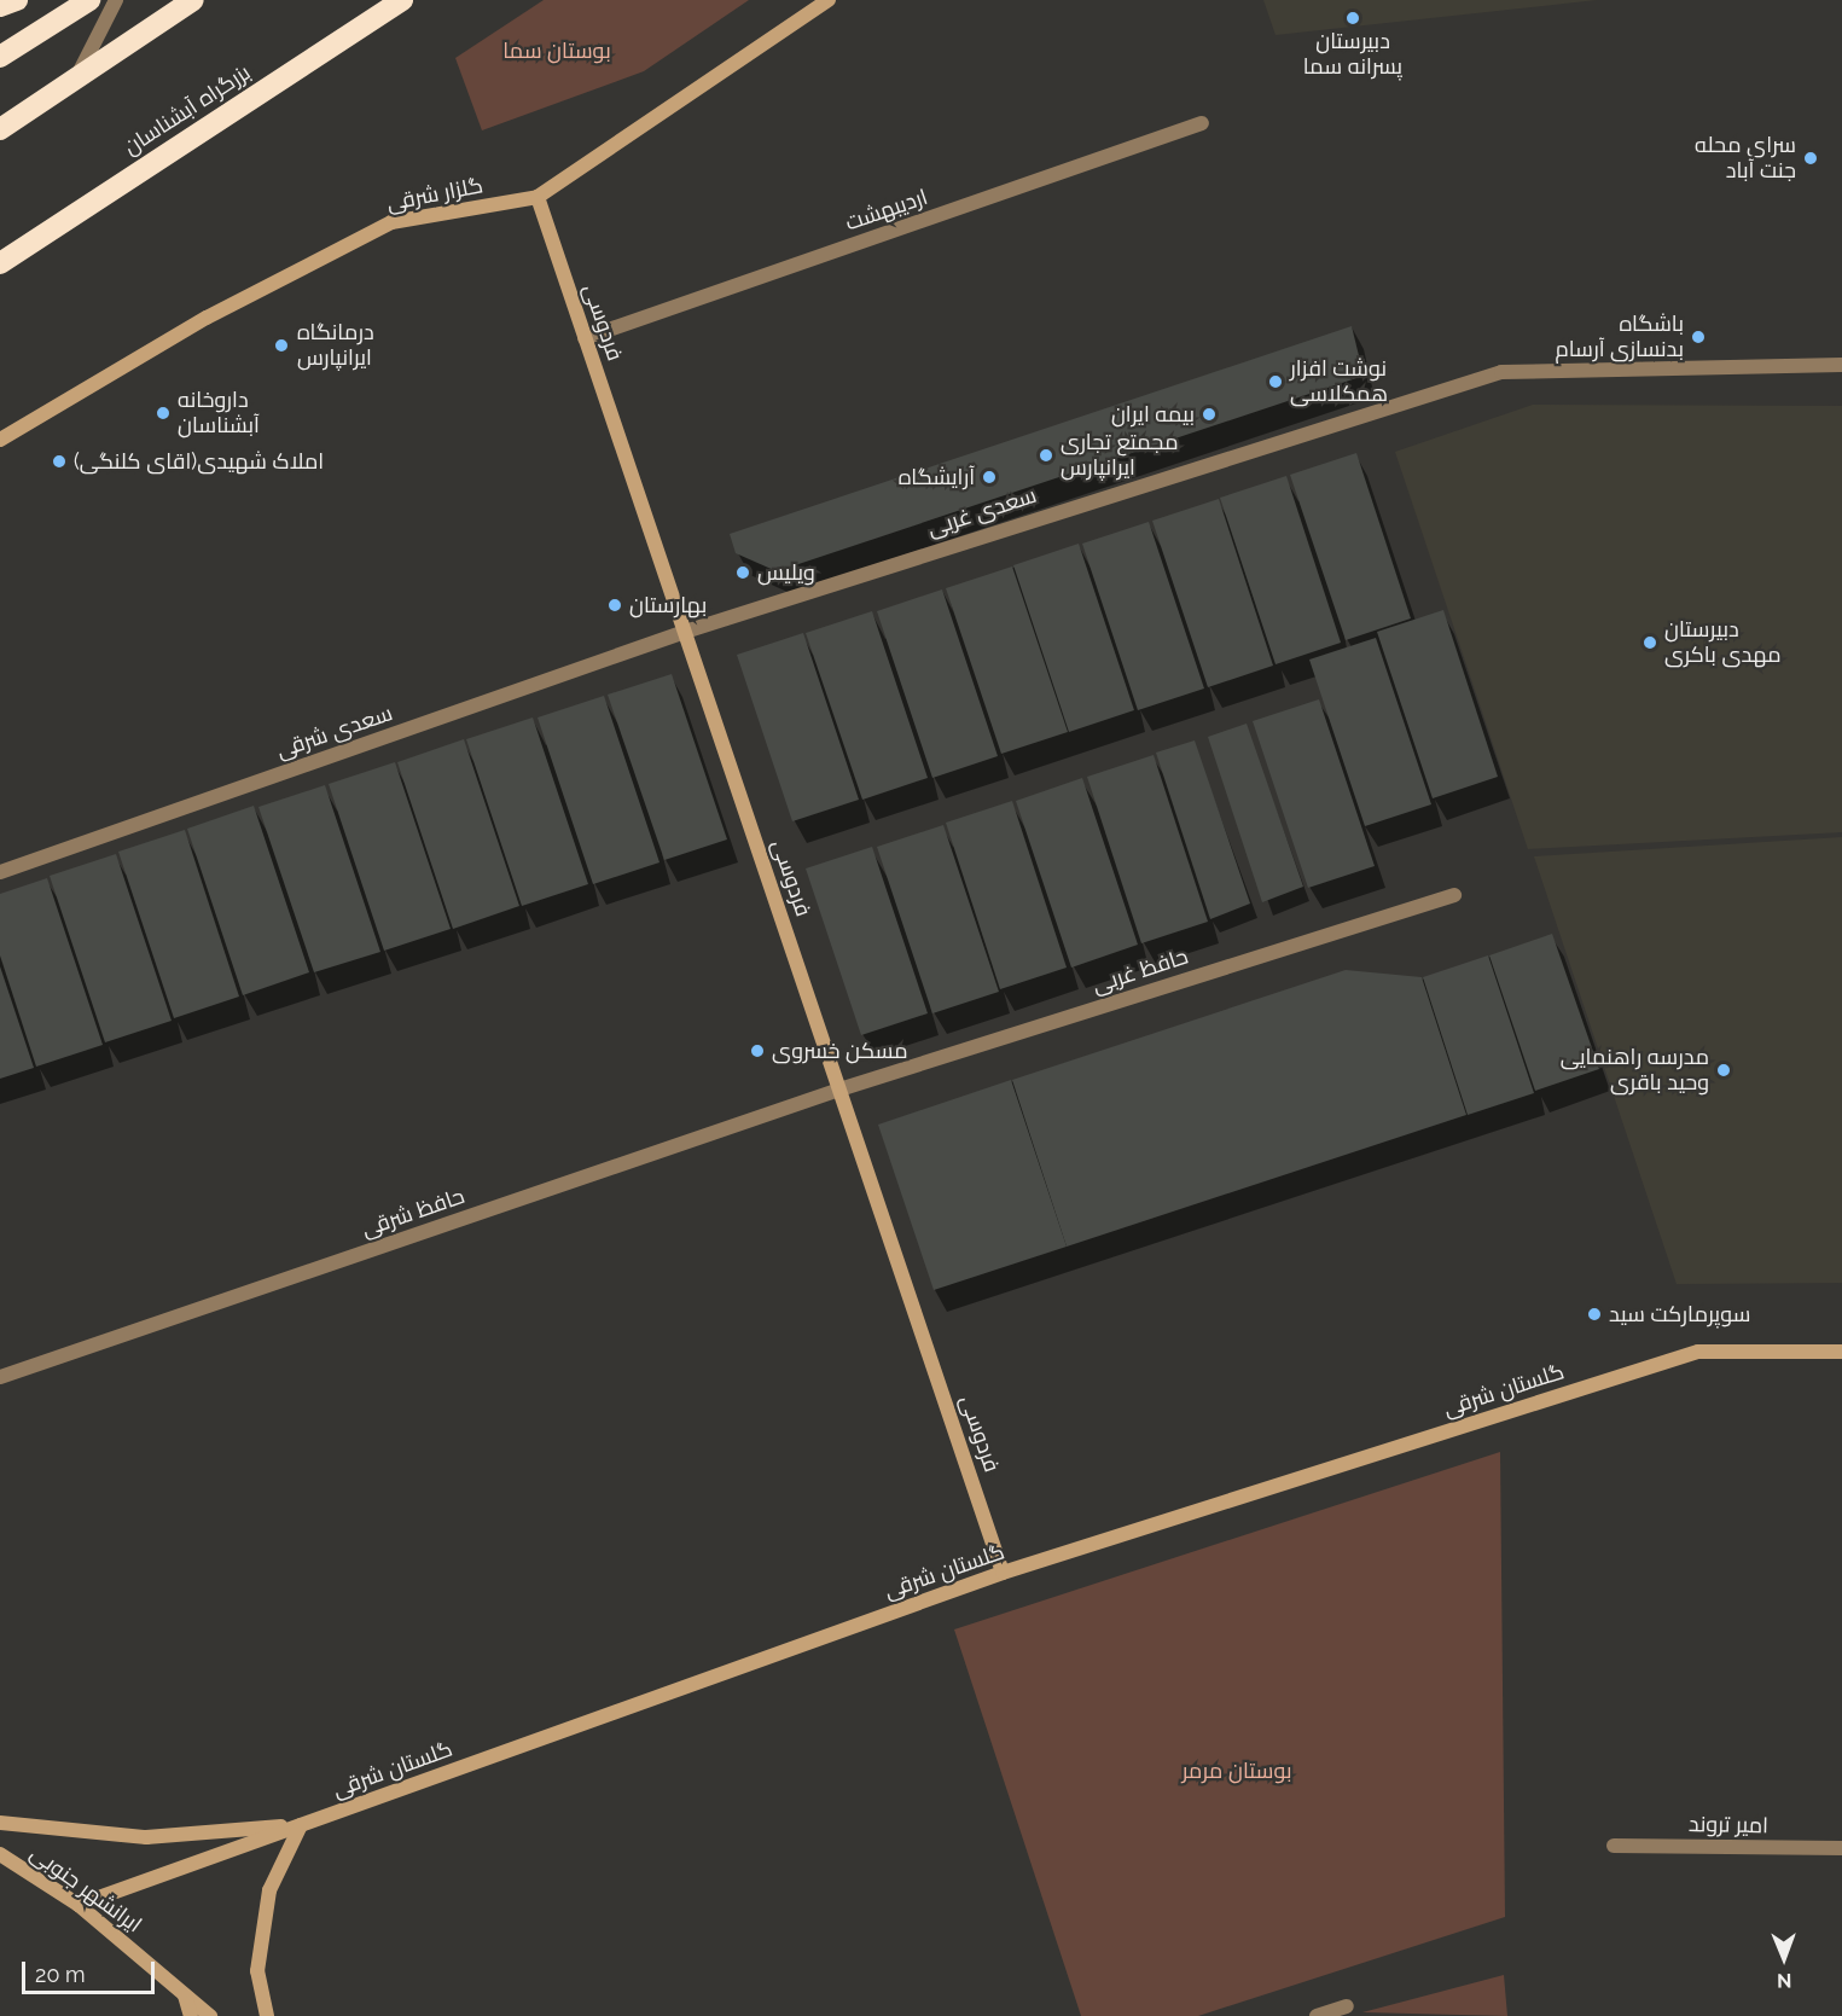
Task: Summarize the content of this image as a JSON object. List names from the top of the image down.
{
  "streets": {
    "highway": ["بزرگراه آبشناسان"],
    "street": [
      "گلزار شرقی",
      "اردیبهشت",
      "فردوسی",
      "سعدی غربی",
      "سعدی شرقی",
      "حافظ غربی",
      "حافظ شرقی",
      "گلستان شرقی",
      "امیر تروند",
      "ایرانشهر جنوبی"
    ]
  },
  "crossings": [
    ["گلزار شرقی", "فردوسی"],
    ["اردیبهشت", "فردوسی"],
    ["فردوسی", "سعدی غربی"],
    ["فردوسی", "سعدی شرقی"],
    ["فردوسی", "حافظ غربی"],
    ["فردوسی", "حافظ شرقی"],
    ["فردوسی", "گلستان شرقی"],
    ["سعدی غربی", "سعدی شرقی"],
    ["حافظ غربی", "حافظ شرقی"],
    ["گلستان شرقی", "ایرانشهر جنوبی"]
  ],
  "parks": ["بوستان سما", "بوستان مرمر"],
  "places": [
    "دبیرستان پسرانه سما",
    "سرای محله جنت آباد",
    "باشگاه بدنسازی آرسام",
    "درمانگاه ایرانپارس",
    "نوشت افزار همکلاسی",
    "داروخانه آبشناسان",
    "بیمه ایران",
    "مجمتع تجاری ایرانپارس",
    "املاک شهیدی(اقای کلنگی)",
    "آرایشگاه",
    "ویلیس",
    "بهارستان",
    "دبیرستان مهدی باکری",
    "مسکن خسروی",
    "مدرسه راهنمایی وحید باقری",
    "سوپرمارکت سید"
  ],
  "scale_bar": "20 m",
  "north": "bottom"
}
